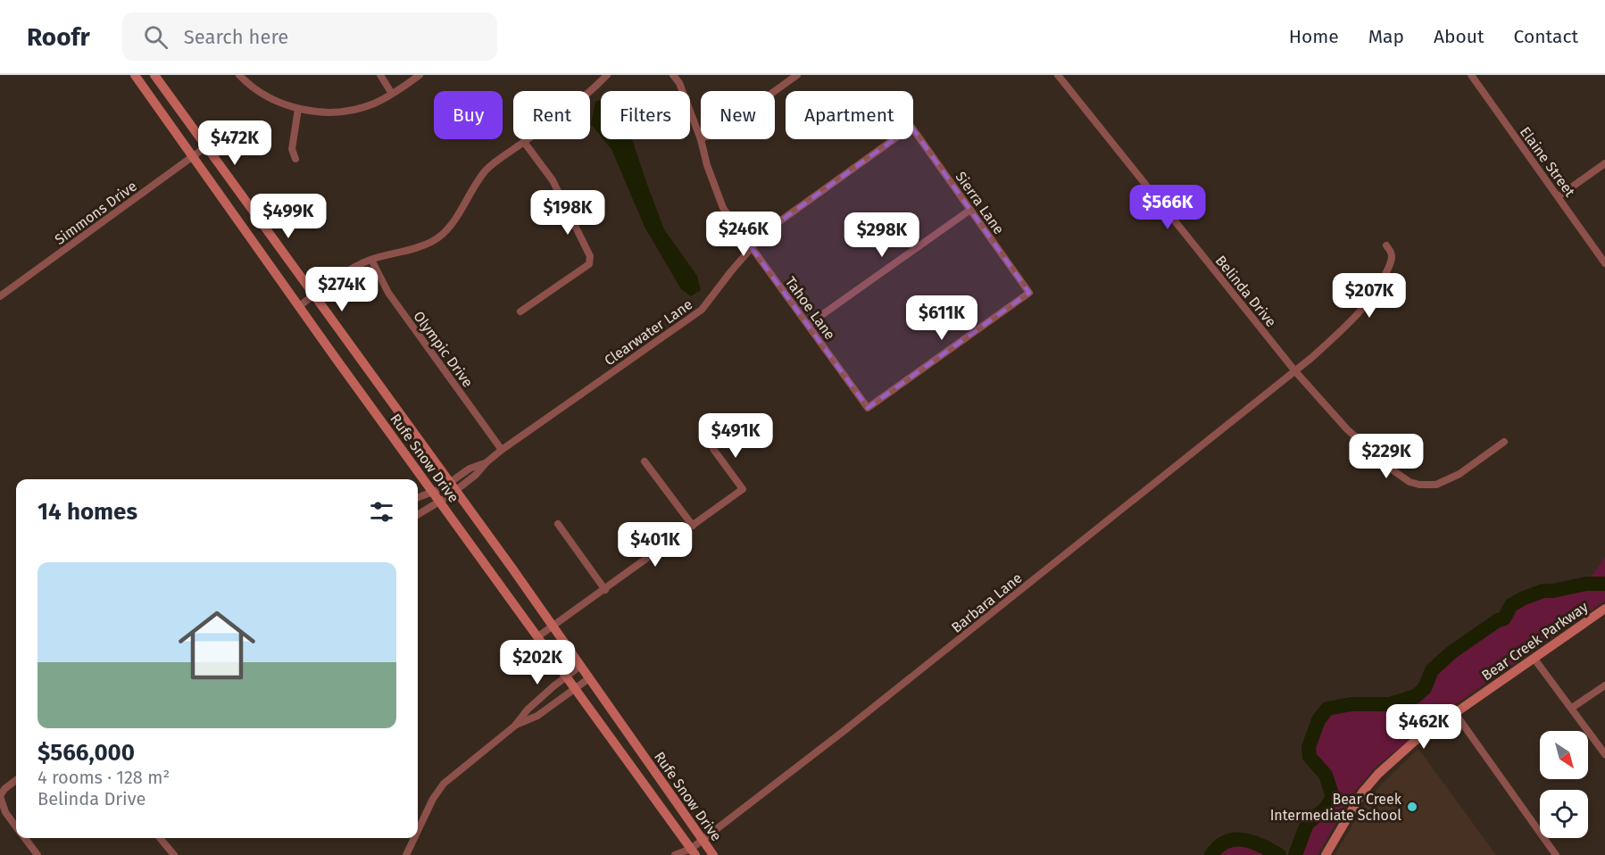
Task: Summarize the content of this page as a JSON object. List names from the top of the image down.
{
  "streets": {
    "main road": ["Rufe Snow Drive", "Bear Creek Parkway"],
    "street": [
      "Elaine Street",
      "Sierra Lane",
      "Simmons Drive",
      "Belinda Drive",
      "Tahoe Lane",
      "Clearwater Lane",
      "Olympic Drive",
      "Barbara Lane"
    ]
  },
  "crossings": [
    ["Sierra Lane", "Tahoe Lane"],
    ["Simmons Drive", "Rufe Snow Drive"],
    ["Belinda Drive", "Barbara Lane"],
    ["Tahoe Lane", "Clearwater Lane"],
    ["Clearwater Lane", "Olympic Drive"],
    ["Clearwater Lane", "Rufe Snow Drive"],
    ["Rufe Snow Drive", "Barbara Lane"]
  ],
  "places": ["Bear Creek Intermediate School"],
  "north": "bottom right",
  "page": {
    "header": "Roofr",
    "search": "Search here",
    "nav": [
      "Home",
      "Map",
      "About",
      "Contact"
    ],
    "chip": [
      "Buy",
      "Rent",
      "Filters",
      "New",
      "Apartment"
    ],
    "price": [
      "$472K",
      "$566K",
      "$198K",
      "$499K",
      "$246K",
      "$298K",
      "$274K",
      "$207K",
      "$611K",
      "$491K",
      "$229K",
      "$401K",
      "$202K",
      "$462K"
    ],
    "heading": "14 homes",
    "list": [
      {
        "name": "$566,000",
        "note": "4 rooms · 128 m² · Belinda Drive"
      }
    ]
  }
}
